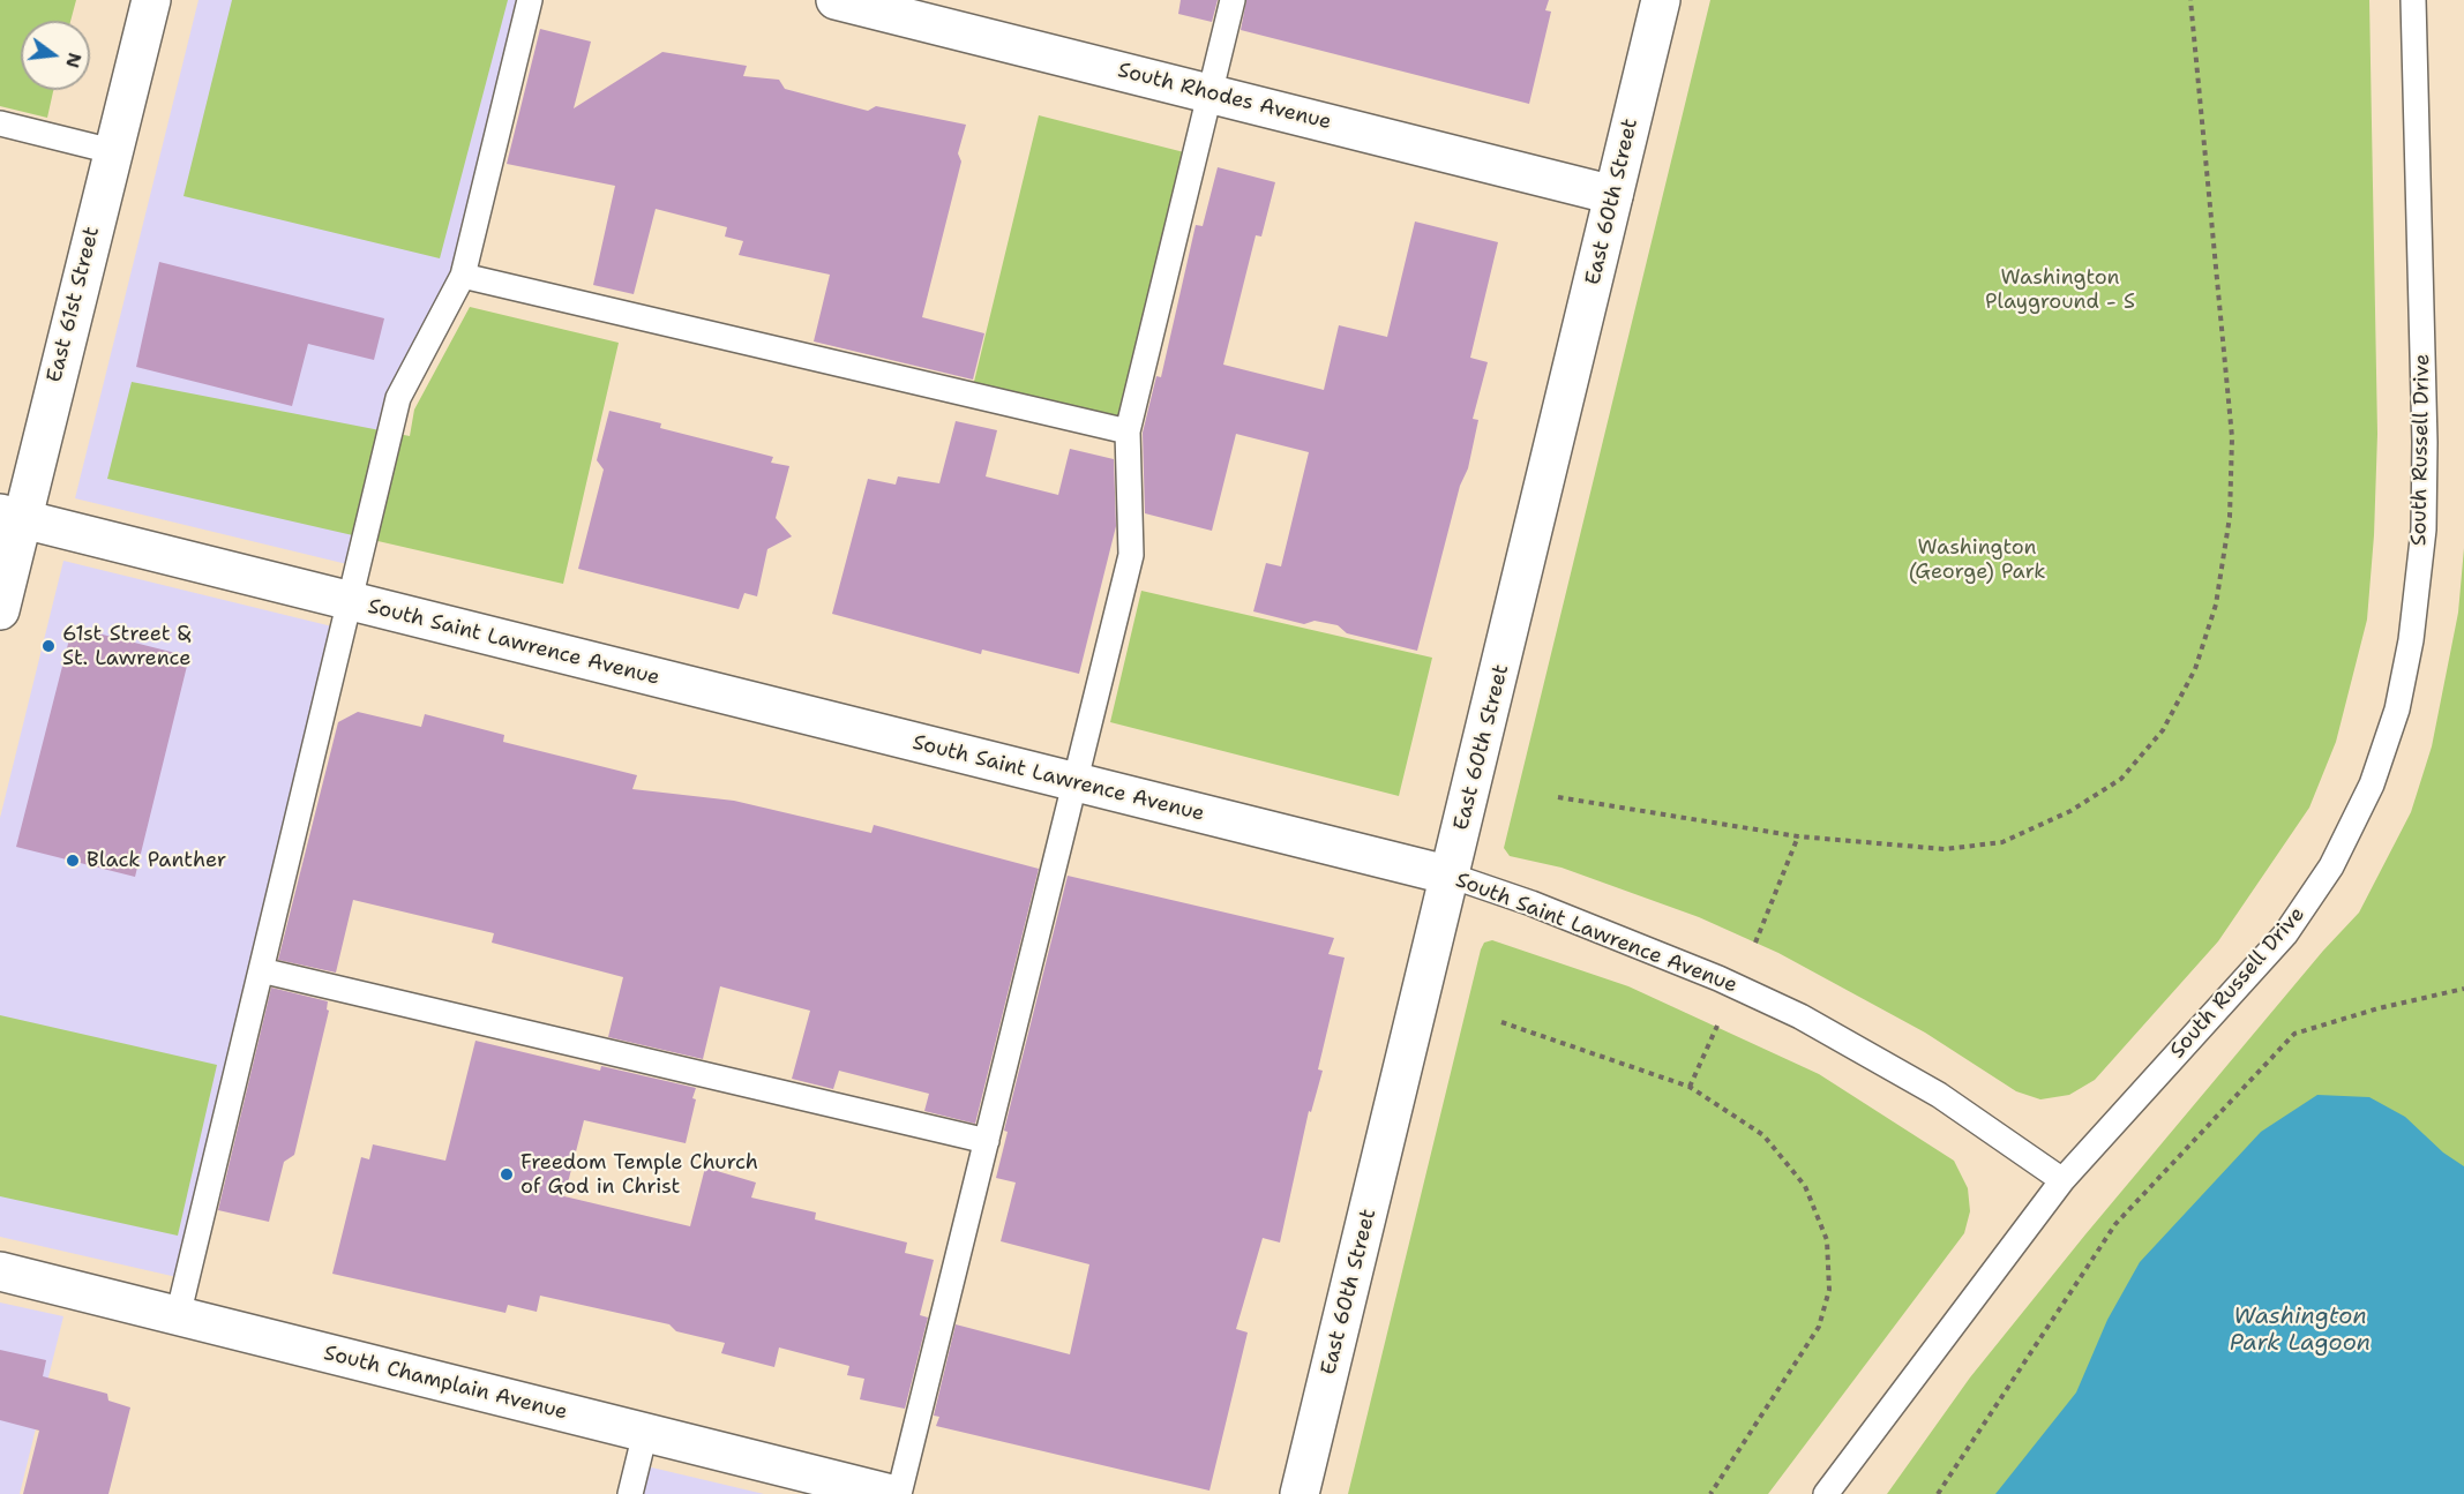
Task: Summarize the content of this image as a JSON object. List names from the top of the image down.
{
  "streets": {
    "street": [
      "South Rhodes Avenue",
      "East 60th Street",
      "East 61st Street",
      "South Saint Lawrence Avenue",
      "South Champlain Avenue"
    ],
    "lane": ["South Russell Drive"]
  },
  "crossings": [
    ["South Rhodes Avenue", "East 60th Street"],
    ["East 60th Street", "South Saint Lawrence Avenue"],
    ["East 61st Street", "South Saint Lawrence Avenue"],
    ["South Russell Drive", "South Saint Lawrence Avenue"]
  ],
  "water": ["Washington Park Lagoon"],
  "parks": ["Washington Playground - S", "Washington (George) Park"],
  "places": ["61st Street & St. Lawrence", "Black Panther", "Freedom Temple Church of God in Christ"],
  "north": "right"
}
